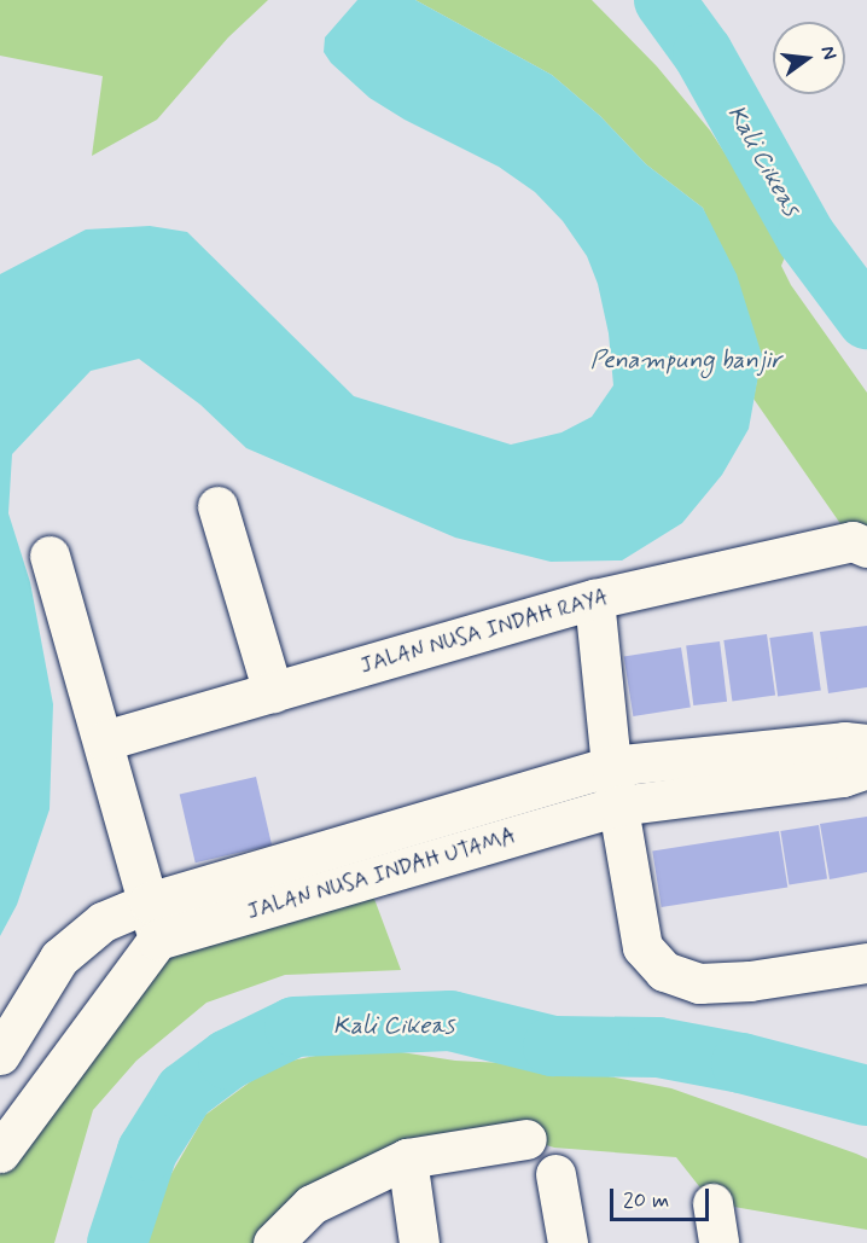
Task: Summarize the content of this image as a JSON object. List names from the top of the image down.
{
  "streets": {
    "street": ["JALAN NUSA INDAH RAYA", "JALAN NUSA INDAH UTAMA"]
  },
  "water": ["Kali Cikeas", "Penampung banjir"],
  "scale_bar": "20 m",
  "north": "right"
}
